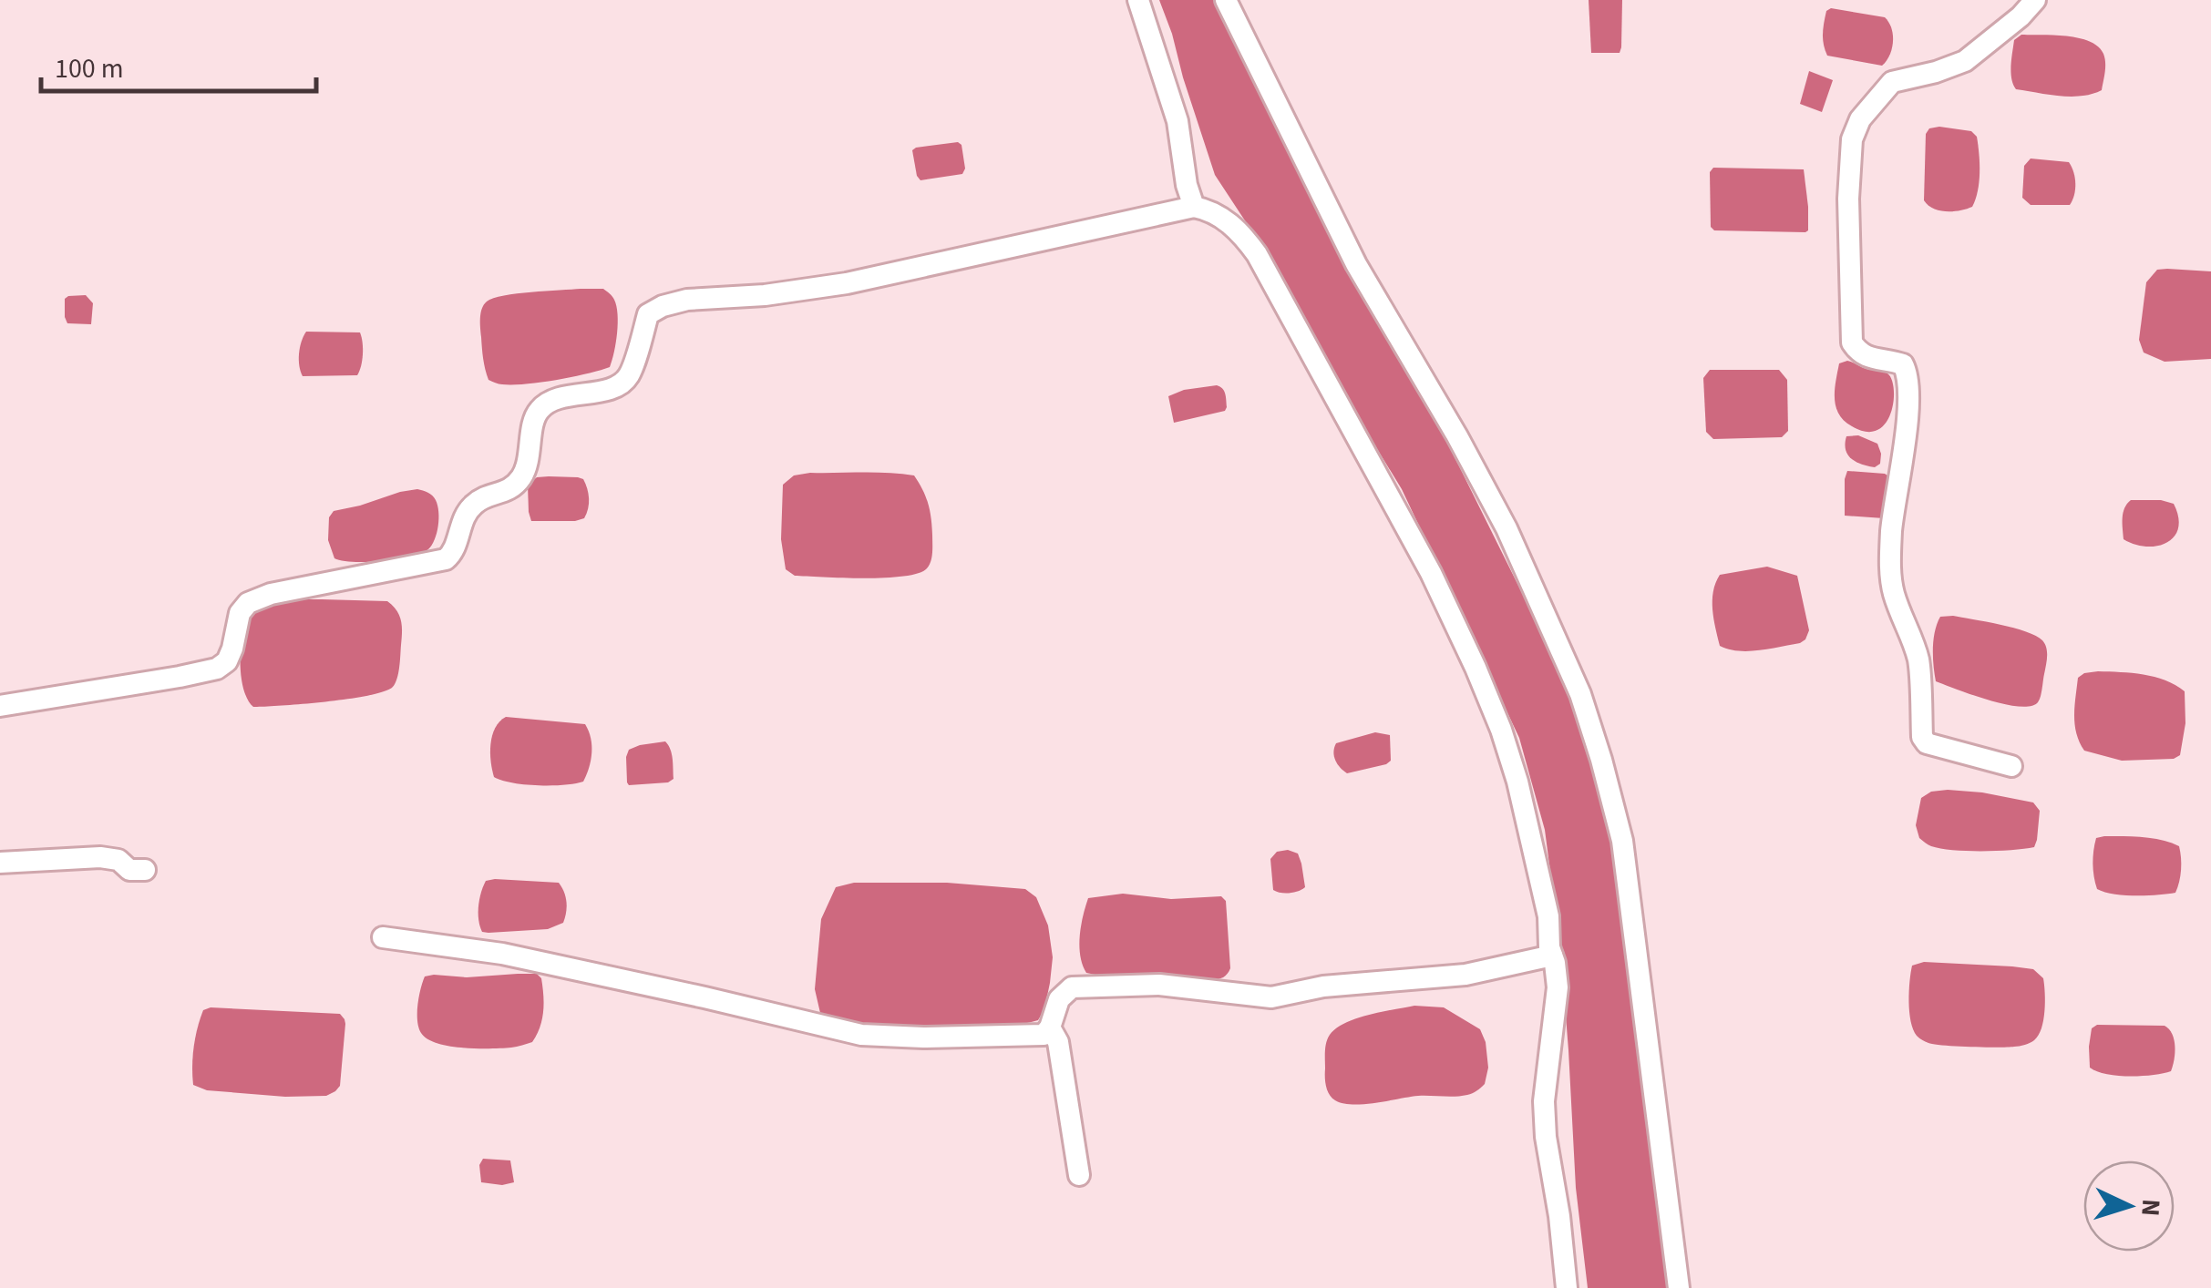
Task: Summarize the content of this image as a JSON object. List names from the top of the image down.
{
  "scale_bar": "100 m",
  "north": "right"
}
